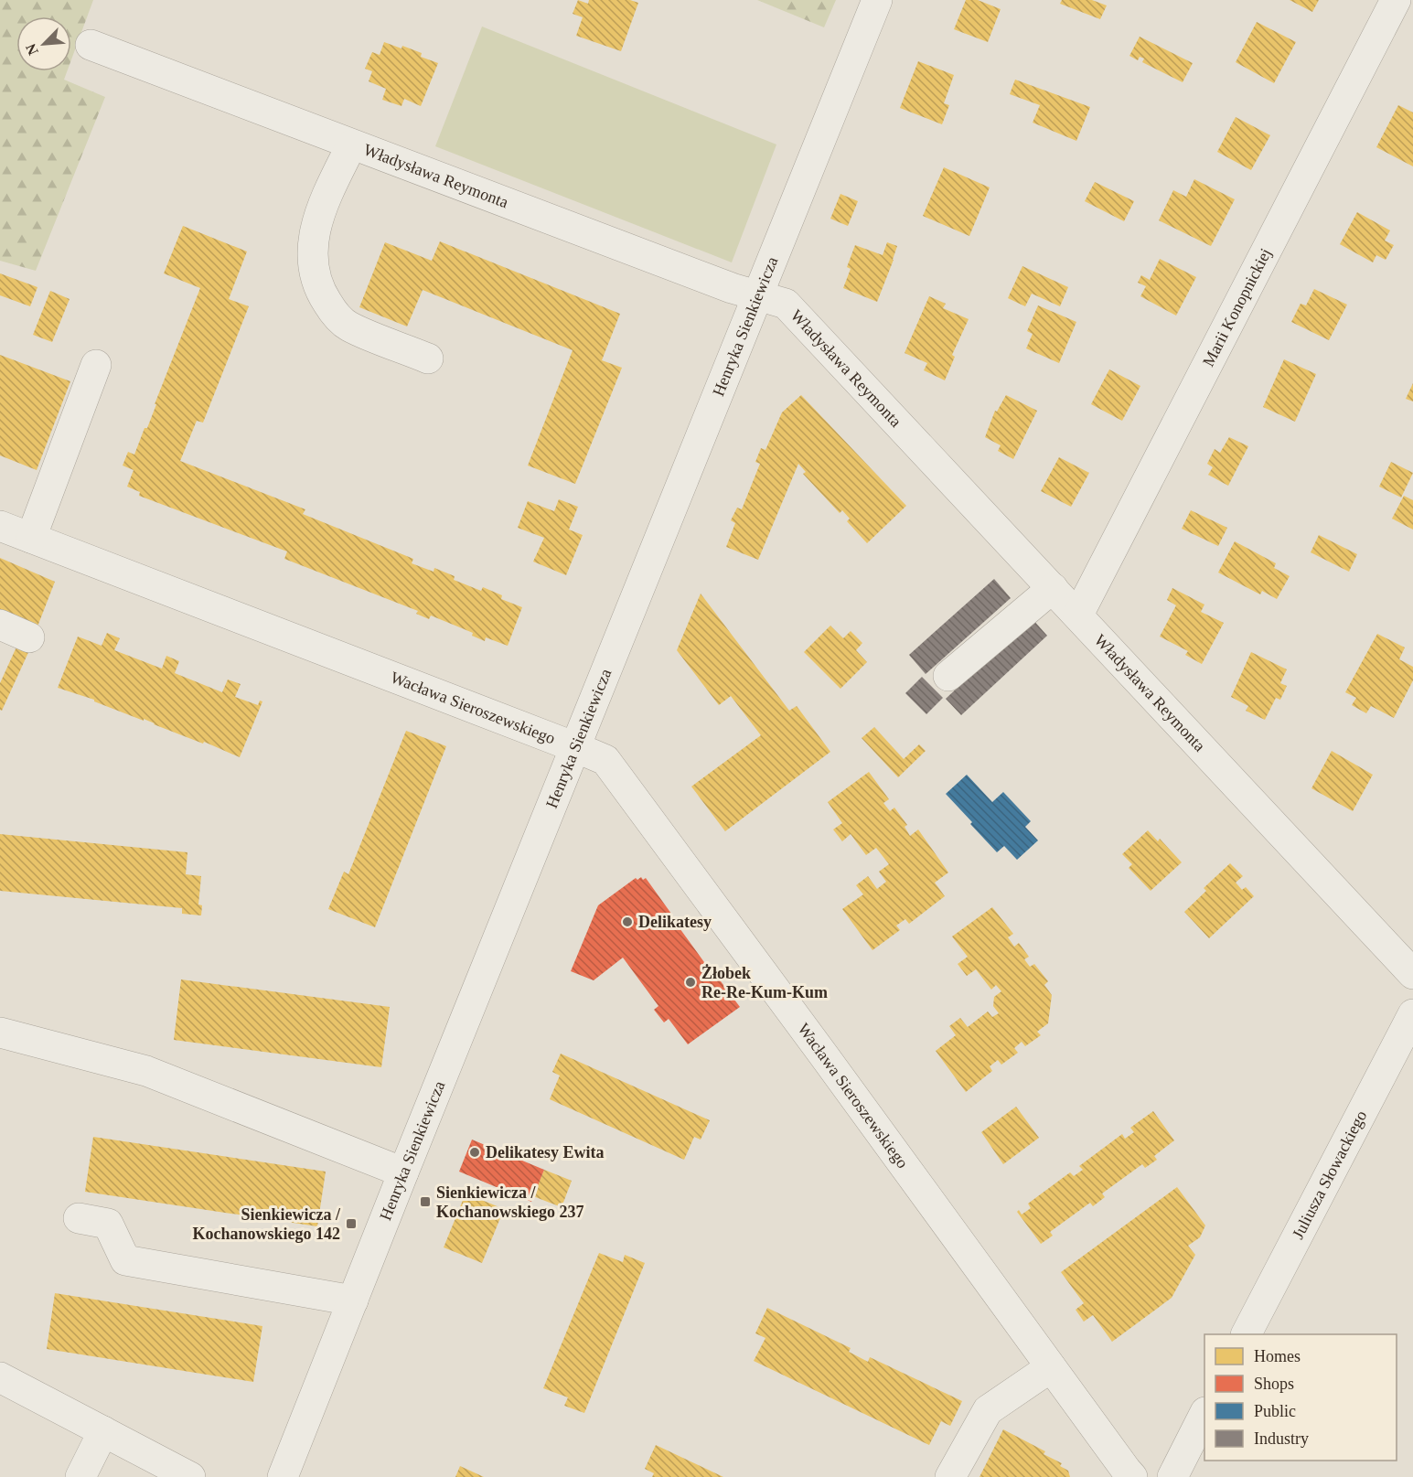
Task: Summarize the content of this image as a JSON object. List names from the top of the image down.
{
  "streets": {
    "street": [
      "Władysława Reymonta",
      "Marii Konopnickiej",
      "Henryka Sienkiewicza",
      "Wacława Sieroszewskiego",
      "Juliusza Słowackiego"
    ]
  },
  "crossings": [
    ["Władysława Reymonta", "Marii Konopnickiej"],
    ["Władysława Reymonta", "Henryka Sienkiewicza"],
    ["Henryka Sienkiewicza", "Wacława Sieroszewskiego"]
  ],
  "places": {
    "other": ["Delikatesy", "Żłobek Re-Re-Kum-Kum", "Delikatesy Ewita"],
    "transit": ["Sienkiewicza / Kochanowskiego 237", "Sienkiewicza / Kochanowskiego 142"]
  },
  "legend": [
    "Homes",
    "Shops",
    "Public",
    "Industry"
  ],
  "north": "bottom left"
}
